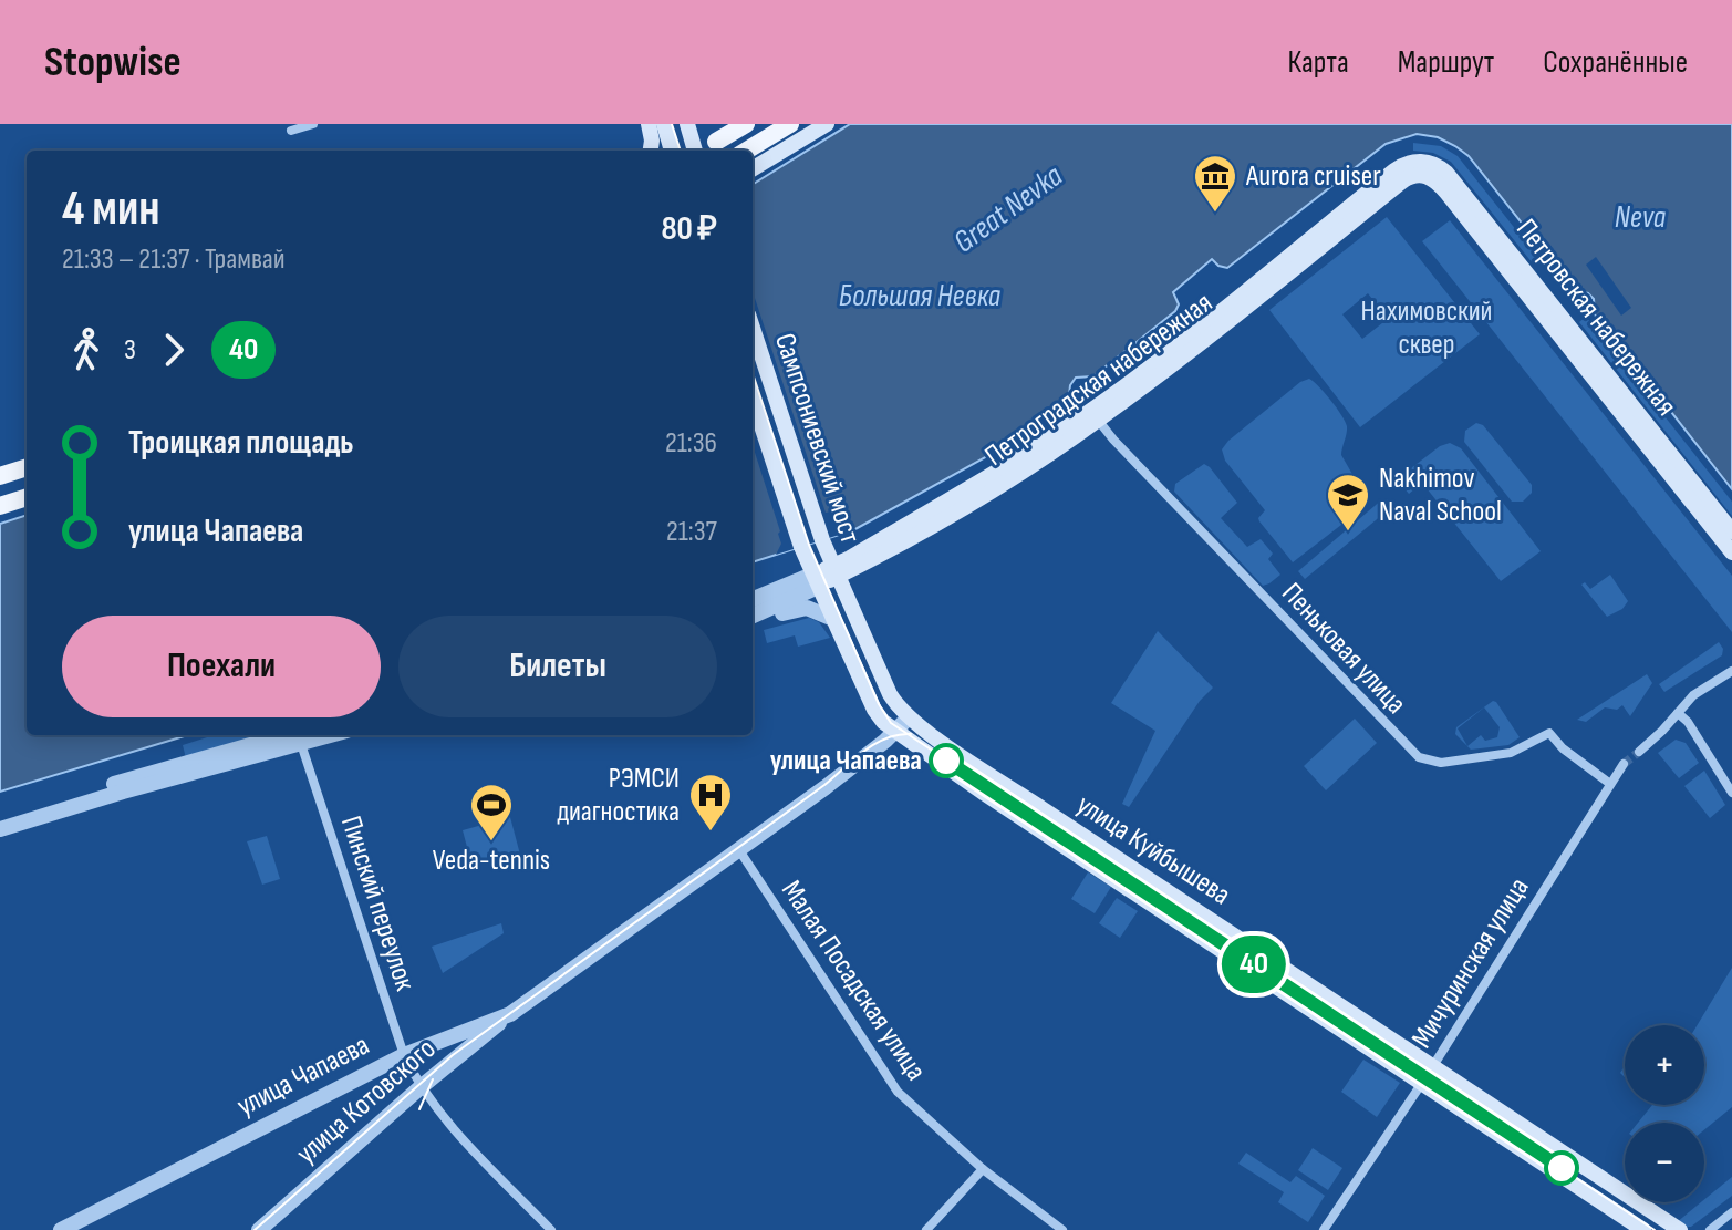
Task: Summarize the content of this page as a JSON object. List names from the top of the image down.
{
  "streets": {
    "main road": [
      "Петровская набережная",
      "Петроградская набережная",
      "Сампсониевский мост",
      "улица Куйбышева"
    ],
    "street": [
      "Пеньковая улица",
      "Пинский переулок",
      "Мичуринская улица",
      "Малая Посадская улица",
      "улица Чапаева",
      "улица Котовского"
    ]
  },
  "crossings": [
    ["Петровская набережная", "Петроградская набережная"],
    ["Петроградская набережная", "Сампсониевский мост"],
    ["Петроградская набережная", "Пеньковая улица"],
    ["Петроградская набережная", "улица Куйбышева"],
    ["Сампсониевский мост", "улица Куйбышева"],
    ["Пеньковая улица", "Мичуринская улица"],
    ["улица Куйбышева", "Мичуринская улица"],
    ["улица Куйбышева", "улица Чапаева"],
    ["Пинский переулок", "улица Чапаева"],
    ["Пинский переулок", "улица Котовского"],
    ["Малая Посадская улица", "улица Чапаева"],
    ["улица Чапаева", "улица Котовского"]
  ],
  "water": ["Great Nevka", "Neva", "Большая Невка"],
  "parks": ["Нахимовский сквер"],
  "places": {
    "museum": ["Aurora cruiser"],
    "school or university": ["Nakhimov Naval School"],
    "other": ["улица Чапаева"],
    "hospital": ["РЭМСИ диагностика"],
    "sports": ["Veda-tennis"]
  },
  "lines": ["tram line 40"],
  "page": {
    "header": "Stopwise",
    "nav": ["Карта", "Маршрут", "Сохранённые"],
    "on_map": "40",
    "heading": ["4 мин", "21:33 – 21:37 · Трамвай", "80 ₽"],
    "legs": ["3", "40"],
    "list": [
      {
        "name": "Троицкая площадь",
        "value": "21:36"
      },
      {
        "name": "улица Чапаева",
        "value": "21:37"
      }
    ],
    "buttons": ["Поехали", "Билеты"],
    "map_buttons": ["+", "−"]
  }
}
